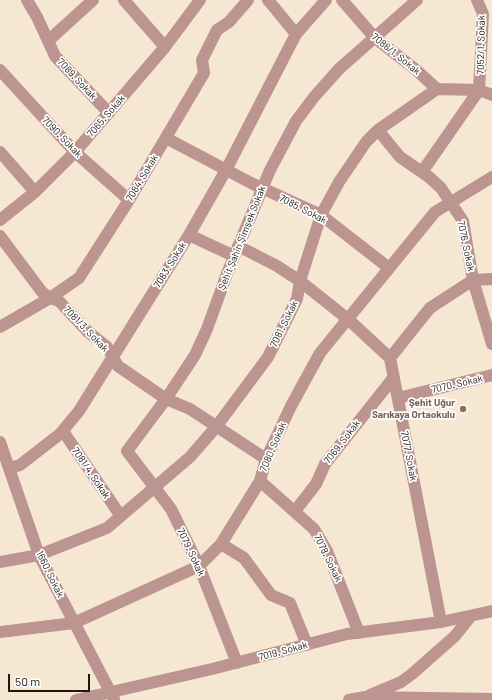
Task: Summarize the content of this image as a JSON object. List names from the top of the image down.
{
  "streets": {
    "street": [
      "7052/1. Sokak",
      "7086/1. Sokak",
      "7089. Sokak",
      "7065. Sokak",
      "7090. Sokak",
      "7084. Sokak",
      "7085. Sokak",
      "Şehit Şahin Şimşek Sokak",
      "7076. Sokak",
      "7083. Sokak",
      "7081. Sokak",
      "7081/3. Sokak",
      "7070. Sokak",
      "7069. Sokak",
      "7080. Sokak",
      "7077. Sokak",
      "7081/4. Sokak",
      "7079. Sokak",
      "7078. Sokak",
      "1660. Sokak",
      "7019. Sokak"
    ]
  },
  "crossings": [
    ["7086/1. Sokak", "Şehit Şahin Şimşek Sokak"],
    ["7086/1. Sokak", "7081. Sokak"],
    ["7089. Sokak", "7065. Sokak"],
    ["7065. Sokak", "7090. Sokak"],
    ["7090. Sokak", "7084. Sokak"],
    ["7084. Sokak", "7085. Sokak"],
    ["7084. Sokak", "7081/3. Sokak"],
    ["7085. Sokak", "Şehit Şahin Şimşek Sokak"],
    ["7085. Sokak", "7083. Sokak"],
    ["7085. Sokak", "7081. Sokak"],
    ["7085. Sokak", "7080. Sokak"],
    ["Şehit Şahin Şimşek Sokak", "7081/3. Sokak"],
    ["Şehit Şahin Şimşek Sokak", "7079. Sokak"],
    ["7076. Sokak", "7081. Sokak"],
    ["7076. Sokak", "7080. Sokak"],
    ["7083. Sokak", "7081/3. Sokak"],
    ["7083. Sokak", "7081/4. Sokak"],
    ["7083. Sokak", "1660. Sokak"],
    ["7081. Sokak", "7081/3. Sokak"],
    ["7081. Sokak", "7081/4. Sokak"],
    ["7081. Sokak", "7079. Sokak"],
    ["7081. Sokak", "1660. Sokak"],
    ["7081/3. Sokak", "7080. Sokak"],
    ["7070. Sokak", "7077. Sokak"],
    ["7069. Sokak", "7077. Sokak"],
    ["7069. Sokak", "7078. Sokak"],
    ["7080. Sokak", "7079. Sokak"],
    ["7080. Sokak", "7078. Sokak"],
    ["7080. Sokak", "1660. Sokak"],
    ["7077. Sokak", "7019. Sokak"],
    ["7079. Sokak", "7019. Sokak"],
    ["7078. Sokak", "7019. Sokak"],
    ["1660. Sokak", "7019. Sokak"]
  ],
  "places": ["Şehit Uğur Sarıkaya Ortaokulu"],
  "scale_bar": "50 m"
}
